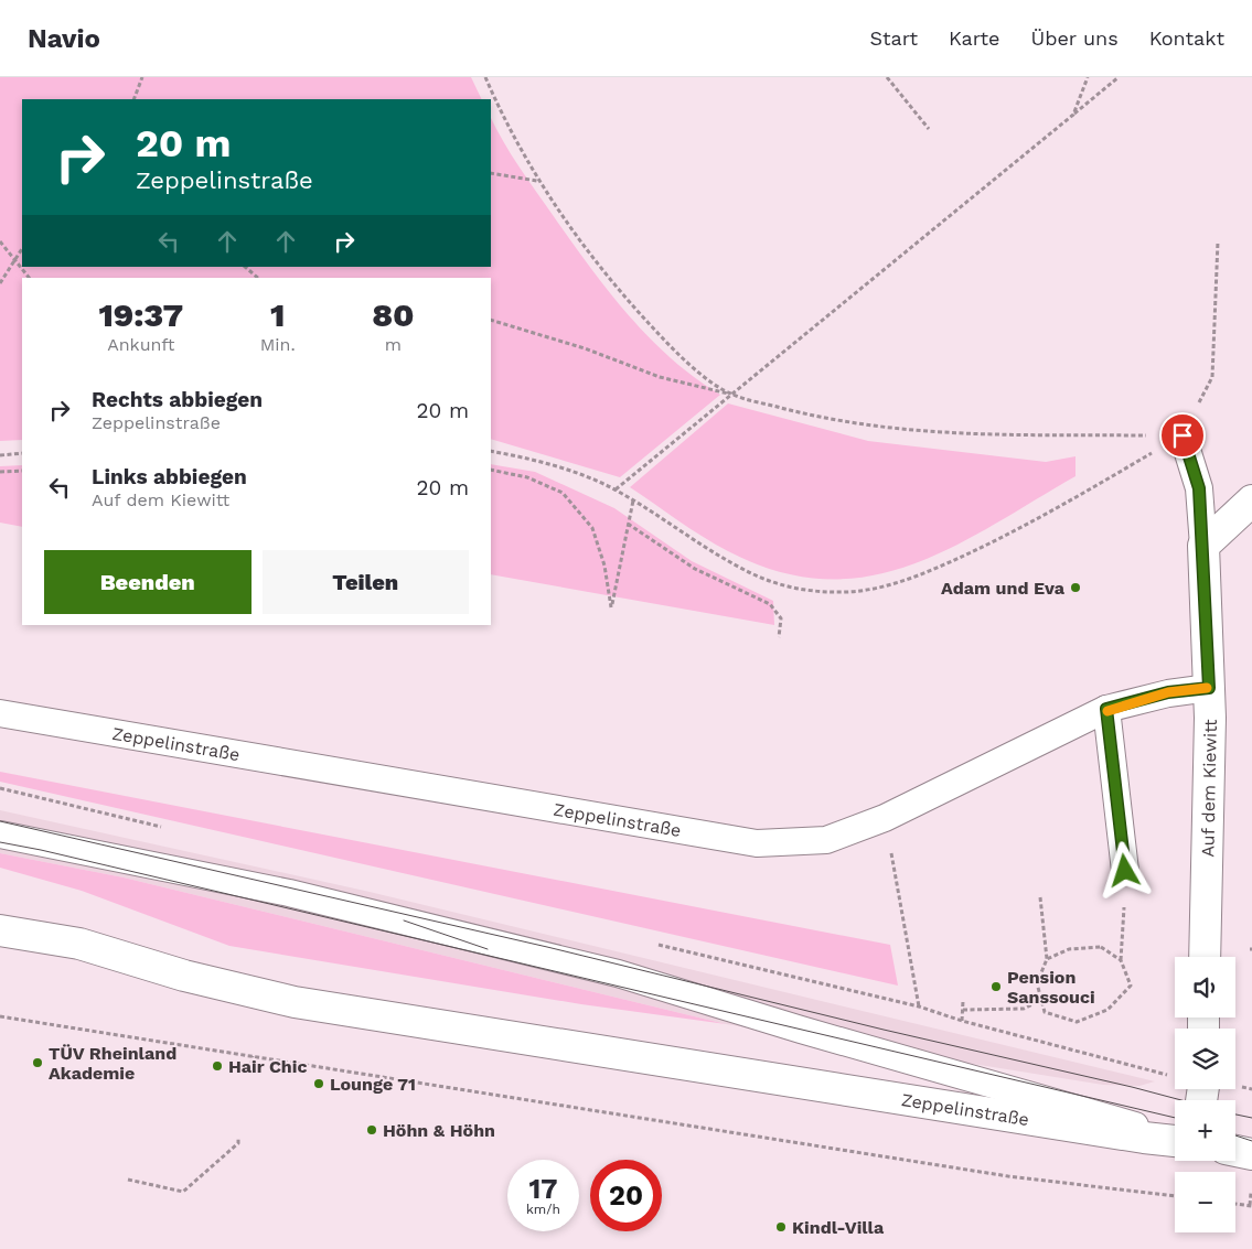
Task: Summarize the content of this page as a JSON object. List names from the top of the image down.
{
  "streets": {
    "main road": ["Zeppelinstraße", "Auf dem Kiewitt"]
  },
  "crossings": [
    ["Zeppelinstraße", "Auf dem Kiewitt"]
  ],
  "places": [
    "Adam und Eva",
    "Pension Sanssouci",
    "TÜV Rheinland Akademie",
    "Hair Chic",
    "Lounge 71",
    "Höhn & Höhn",
    "Kindl-Villa"
  ],
  "page": {
    "header": "Navio",
    "nav": [
      "Start",
      "Karte",
      "Über uns",
      "Kontakt"
    ],
    "turn": ["20 m", "Zeppelinstraße"],
    "eta": [
      "19:37",
      "Ankunft",
      "1",
      "Min.",
      "80",
      "m"
    ],
    "list": [
      {
        "name": "Rechts abbiegen",
        "note": "Zeppelinstraße",
        "value": "20 m"
      },
      {
        "name": "Links abbiegen",
        "note": "Auf dem Kiewitt",
        "value": "20 m"
      }
    ],
    "buttons": ["Beenden", "Teilen"],
    "map_buttons": ["+", "−"],
    "speed": "17 km/h",
    "limit": "20"
  }
}
